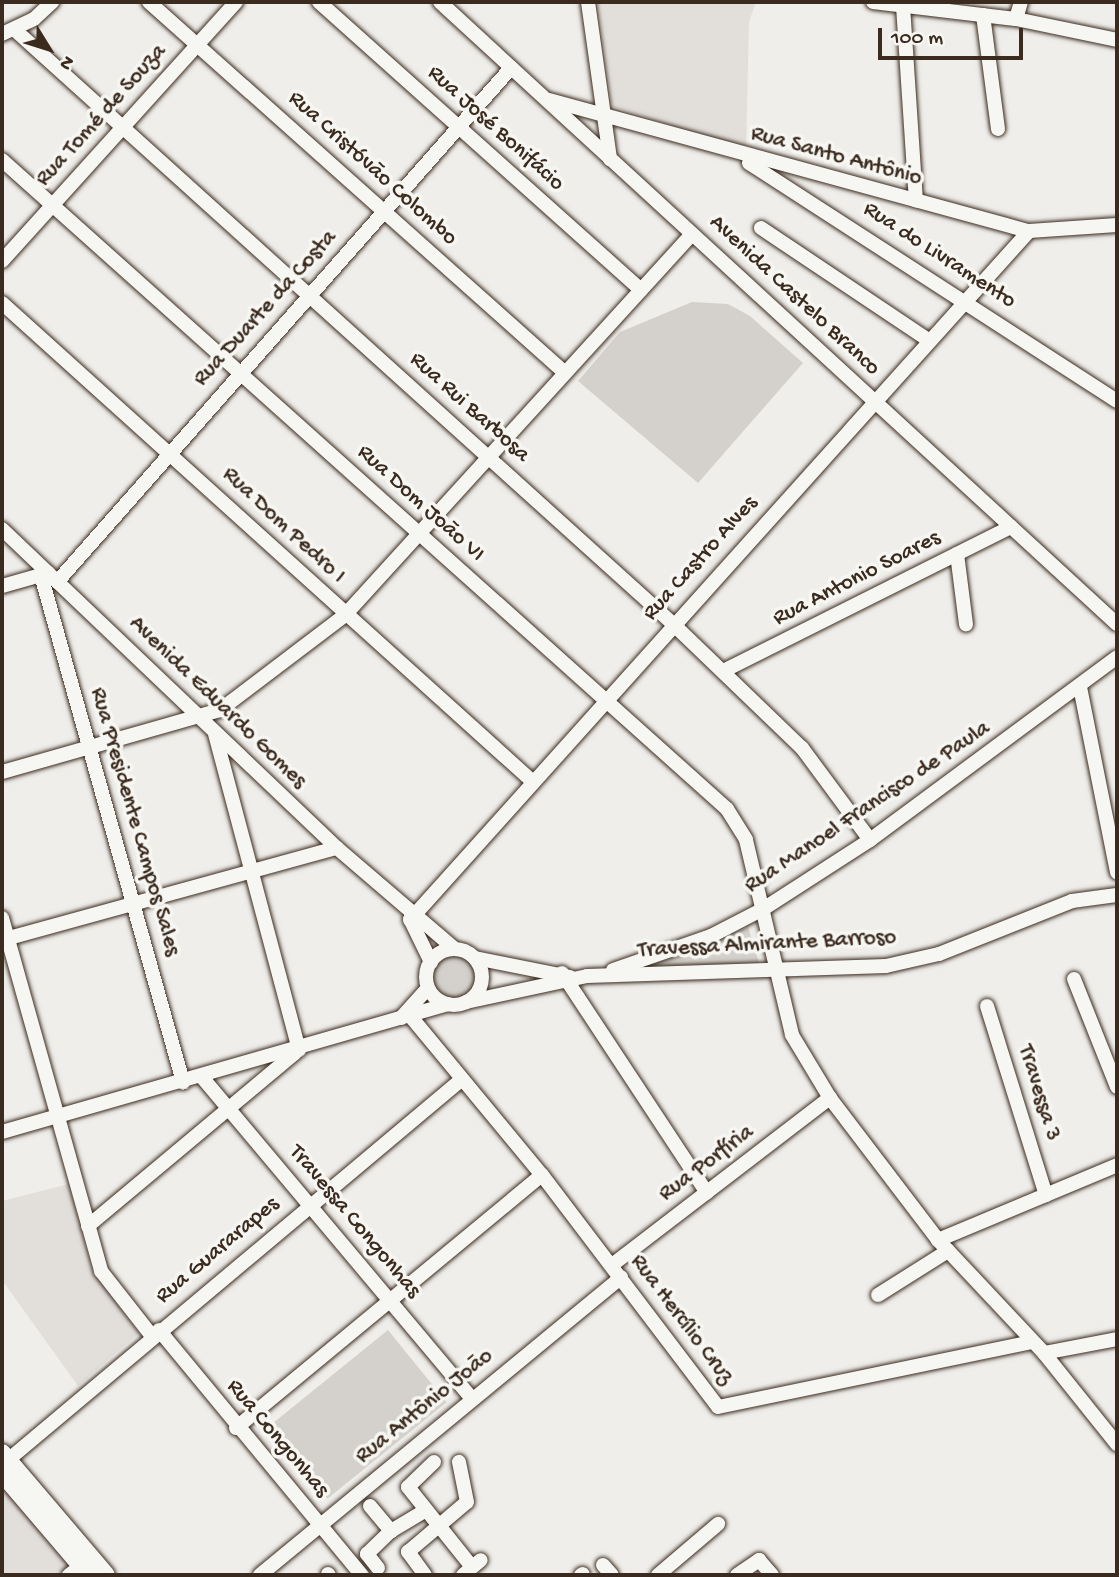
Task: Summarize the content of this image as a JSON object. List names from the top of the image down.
{
  "streets": {
    "street": [
      "Rua Tomé de Souza",
      "Rua José Bonifácio",
      "Rua Santo Antônio",
      "Rua Cristóvão Colombo",
      "Rua do Livramento",
      "Avenida Castelo Branco",
      "Rua Duarte da Costa",
      "Rua Rui Barbosa",
      "Rua Dom João VI",
      "Rua Dom Pedro I",
      "Rua Castro Alves",
      "Rua Antonio Soares",
      "Avenida Eduardo Gomes",
      "Rua Manoel Francisco de Paula",
      "Rua Presidente Campos Sales",
      "Travessa Almirante Barroso",
      "Travessa 3",
      "Rua Porfíria",
      "Travessa Congonhas",
      "Rua Guararapes",
      "Rua Hercílio Cruz",
      "Rua Antônio João",
      "Rua Congonhas"
    ]
  },
  "crossings": [
    ["Rua Tomé de Souza", "Rua Cristóvão Colombo"],
    ["Rua Tomé de Souza", "Rua Rui Barbosa"],
    ["Rua Tomé de Souza", "Rua Dom João VI"],
    ["Rua José Bonifácio", "Rua Duarte da Costa"],
    ["Rua Santo Antônio", "Rua do Livramento"],
    ["Rua Santo Antônio", "Avenida Castelo Branco"],
    ["Rua Santo Antônio", "Rua Castro Alves"],
    ["Rua Cristóvão Colombo", "Rua Duarte da Costa"],
    ["Rua do Livramento", "Rua Castro Alves"],
    ["Avenida Castelo Branco", "Rua Duarte da Costa"],
    ["Avenida Castelo Branco", "Rua Castro Alves"],
    ["Avenida Castelo Branco", "Rua Antonio Soares"],
    ["Rua Duarte da Costa", "Rua Rui Barbosa"],
    ["Rua Duarte da Costa", "Rua Dom João VI"],
    ["Rua Duarte da Costa", "Rua Dom Pedro I"],
    ["Rua Duarte da Costa", "Avenida Eduardo Gomes"],
    ["Rua Duarte da Costa", "Rua Presidente Campos Sales"],
    ["Rua Rui Barbosa", "Rua Castro Alves"],
    ["Rua Rui Barbosa", "Rua Antonio Soares"],
    ["Rua Rui Barbosa", "Rua Manoel Francisco de Paula"],
    ["Rua Dom João VI", "Rua Castro Alves"],
    ["Rua Dom João VI", "Rua Manoel Francisco de Paula"],
    ["Rua Dom João VI", "Travessa Almirante Barroso"],
    ["Rua Dom João VI", "Rua Porfíria"],
    ["Rua Dom João VI", "Rua Hercílio Cruz"],
    ["Rua Dom Pedro I", "Rua Castro Alves"],
    ["Rua Castro Alves", "Avenida Eduardo Gomes"],
    ["Avenida Eduardo Gomes", "Rua Presidente Campos Sales"],
    ["Rua Manoel Francisco de Paula", "Travessa Almirante Barroso"],
    ["Rua Porfíria", "Rua Hercílio Cruz"],
    ["Rua Porfíria", "Rua Antônio João"],
    ["Travessa Congonhas", "Rua Guararapes"],
    ["Travessa Congonhas", "Rua Antônio João"],
    ["Rua Guararapes", "Rua Hercílio Cruz"],
    ["Rua Guararapes", "Rua Congonhas"],
    ["Rua Hercílio Cruz", "Rua Antônio João"],
    ["Rua Antônio João", "Rua Congonhas"]
  ],
  "scale_bar": "100 m",
  "north": "bottom right"
}
